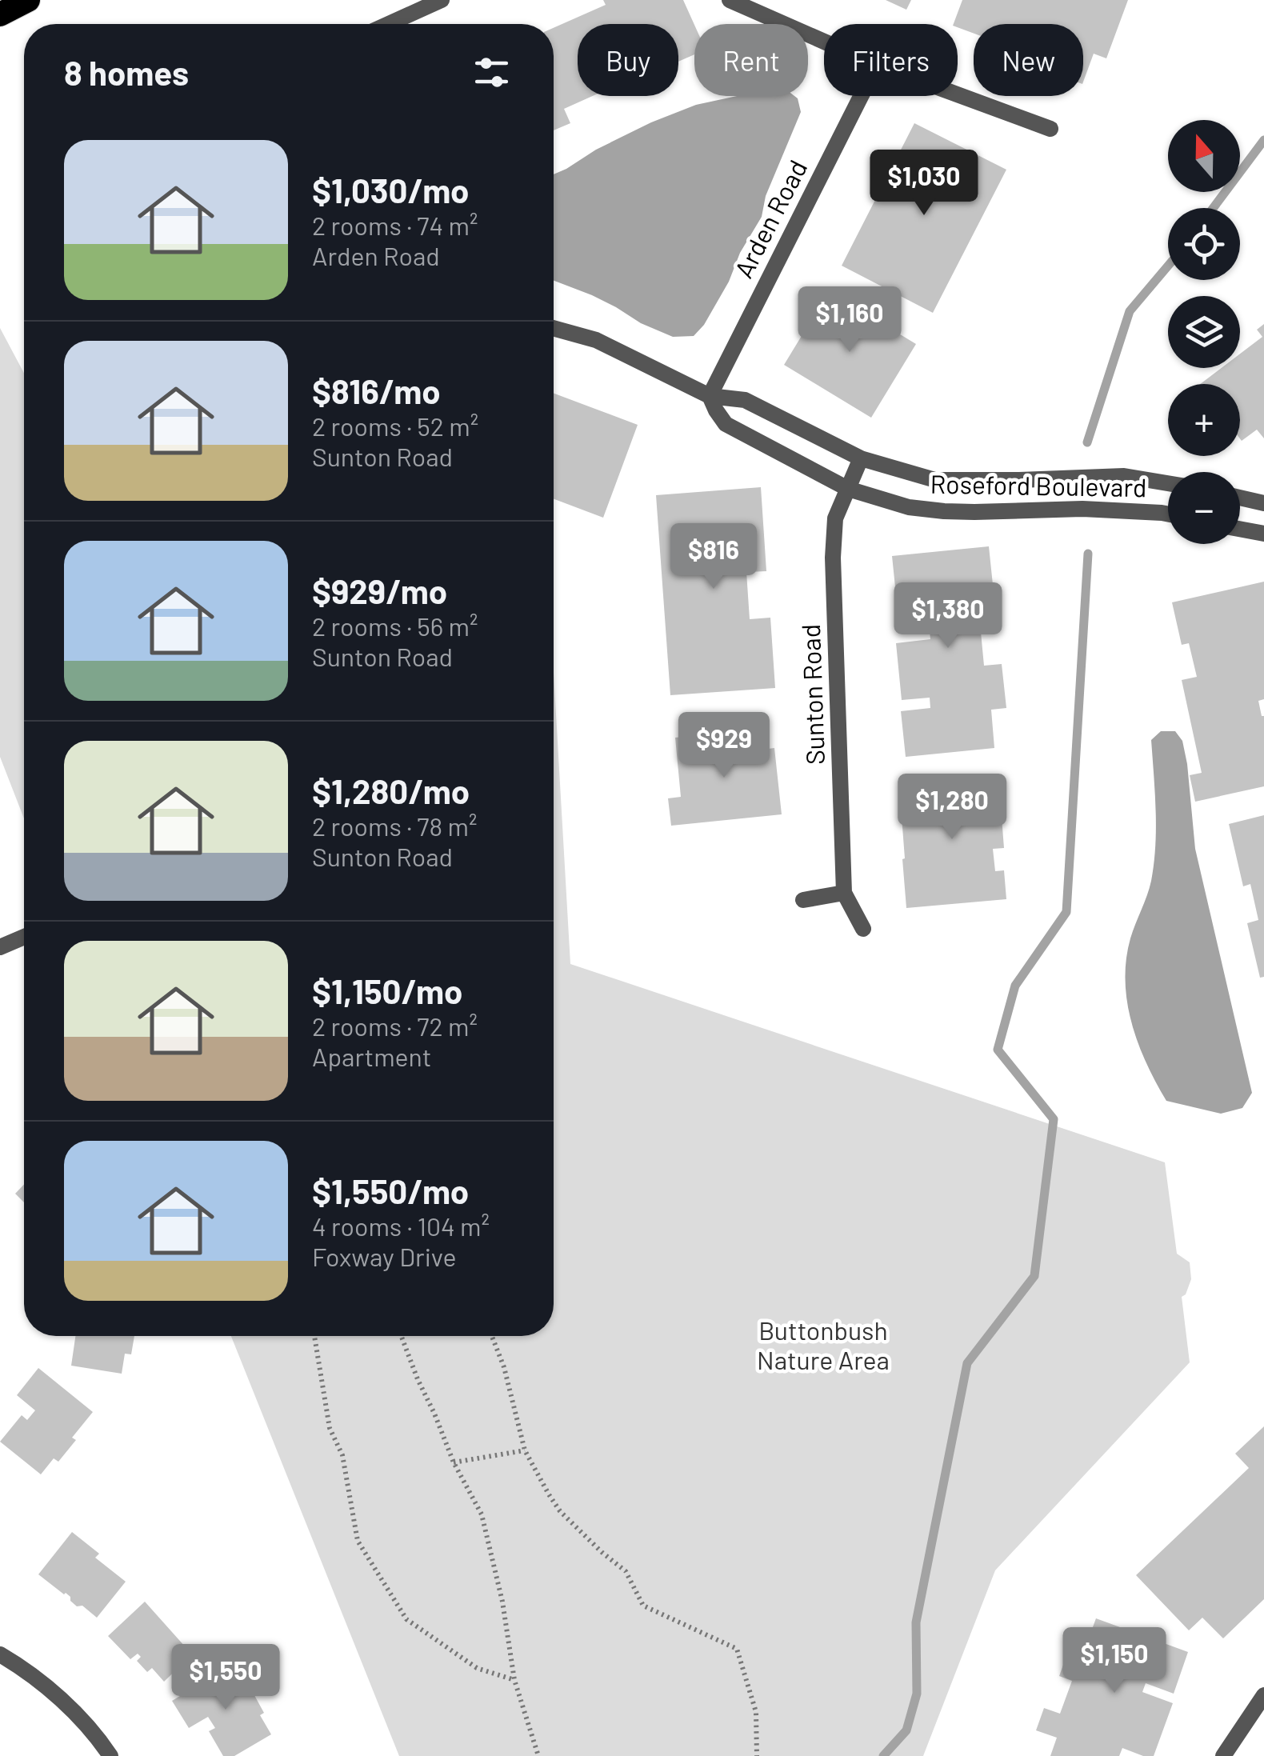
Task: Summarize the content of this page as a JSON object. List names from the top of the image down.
{
  "streets": {
    "street": ["Arden Road", "Roseford Boulevard", "Sunton Road"]
  },
  "crossings": [
    ["Arden Road", "Roseford Boulevard"],
    ["Roseford Boulevard", "Sunton Road"]
  ],
  "parks": ["Buttonbush Nature Area"],
  "north": "top",
  "page": {
    "chip": [
      "Buy",
      "Rent",
      "Filters",
      "New"
    ],
    "heading": "8 homes",
    "map_buttons": ["+", "−"],
    "list": [
      {
        "name": "$1,030/mo",
        "note": "2 rooms · 74 m² · Arden Road"
      },
      {
        "name": "$816/mo",
        "note": "2 rooms · 52 m² · Sunton Road"
      },
      {
        "name": "$929/mo",
        "note": "2 rooms · 56 m² · Sunton Road"
      },
      {
        "name": "$1,280/mo",
        "note": "2 rooms · 78 m² · Sunton Road"
      },
      {
        "name": "$1,150/mo",
        "note": "2 rooms · 72 m² · Apartment"
      },
      {
        "name": "$1,550/mo",
        "note": "4 rooms · 104 m² · Foxway Drive"
      }
    ],
    "price": [
      "$1,030",
      "$1,160",
      "$816",
      "$1,380",
      "$929",
      "$1,280",
      "$1,150",
      "$1,550"
    ]
  }
}
